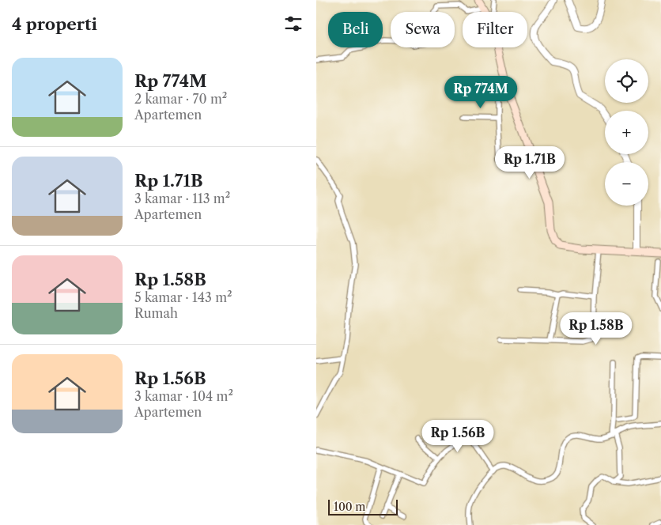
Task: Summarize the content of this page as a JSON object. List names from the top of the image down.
{
  "scale_bar": "100 m",
  "page": {
    "heading": "4 properti",
    "chip": ["Beli", "Sewa", "Filter"],
    "list": [
      {
        "name": "Rp 774M",
        "note": "2 kamar · 70 m² · Apartemen"
      },
      {
        "name": "Rp 1.71B",
        "note": "3 kamar · 113 m² · Apartemen"
      },
      {
        "name": "Rp 1.58B",
        "note": "5 kamar · 143 m² · Rumah"
      },
      {
        "name": "Rp 1.56B",
        "note": "3 kamar · 104 m² · Apartemen"
      }
    ],
    "map_buttons": ["+", "−"],
    "price": [
      "Rp 774M",
      "Rp 1.71B",
      "Rp 1.58B",
      "Rp 1.56B"
    ],
    "scale": "100 m"
  }
}
